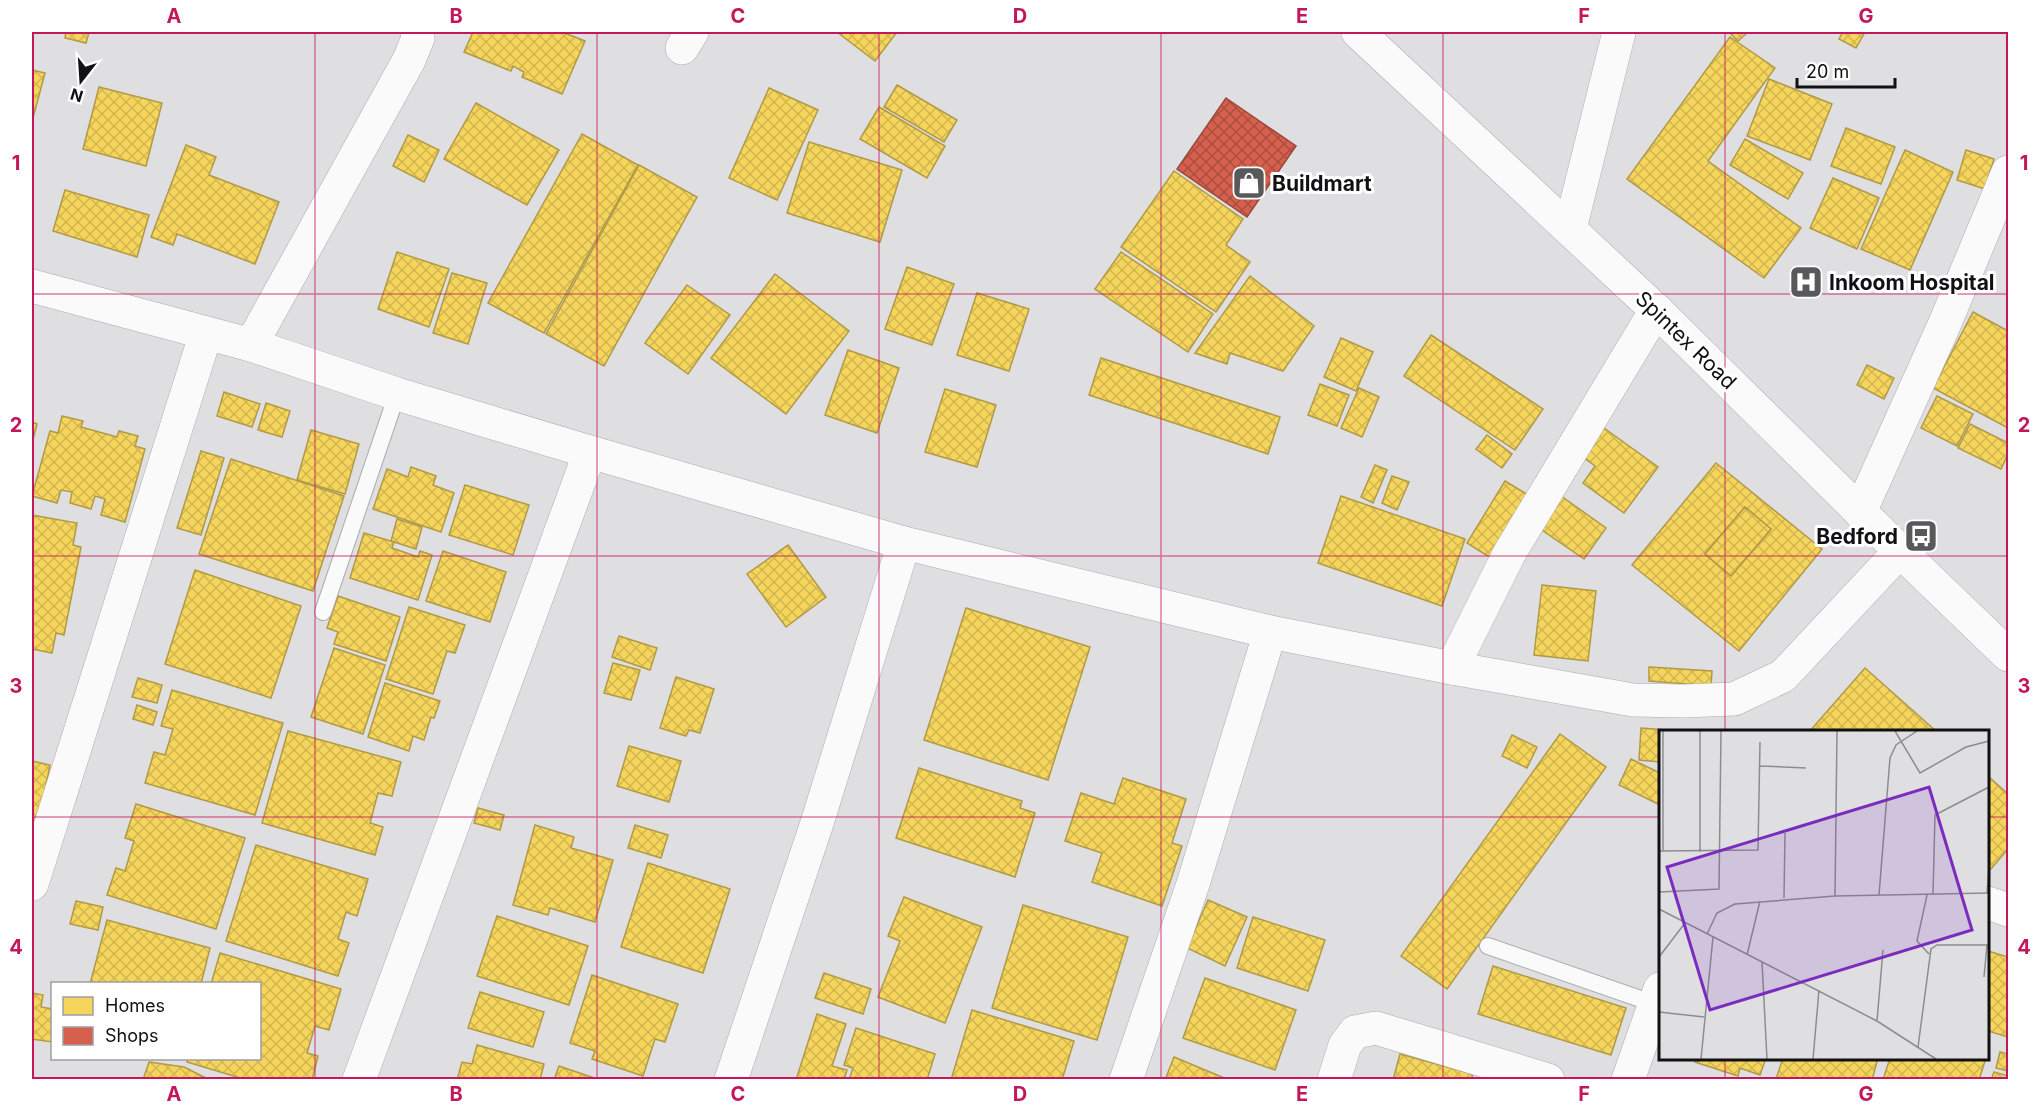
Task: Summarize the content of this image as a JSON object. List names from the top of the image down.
{
  "streets": {
    "street": ["Spintex Road"]
  },
  "places": {
    "shop": ["Buildmart"],
    "hospital": ["Inkoom Hospital"],
    "bus stop": ["Bedford"]
  },
  "legend": ["Homes", "Shops"],
  "scale_bar": "20 m",
  "north": "bottom",
  "grid": {
    "columns": [
      "A",
      "B",
      "C",
      "D",
      "E",
      "F",
      "G"
    ],
    "rows": [
      "1",
      "2",
      "3",
      "4"
    ]
  }
}
